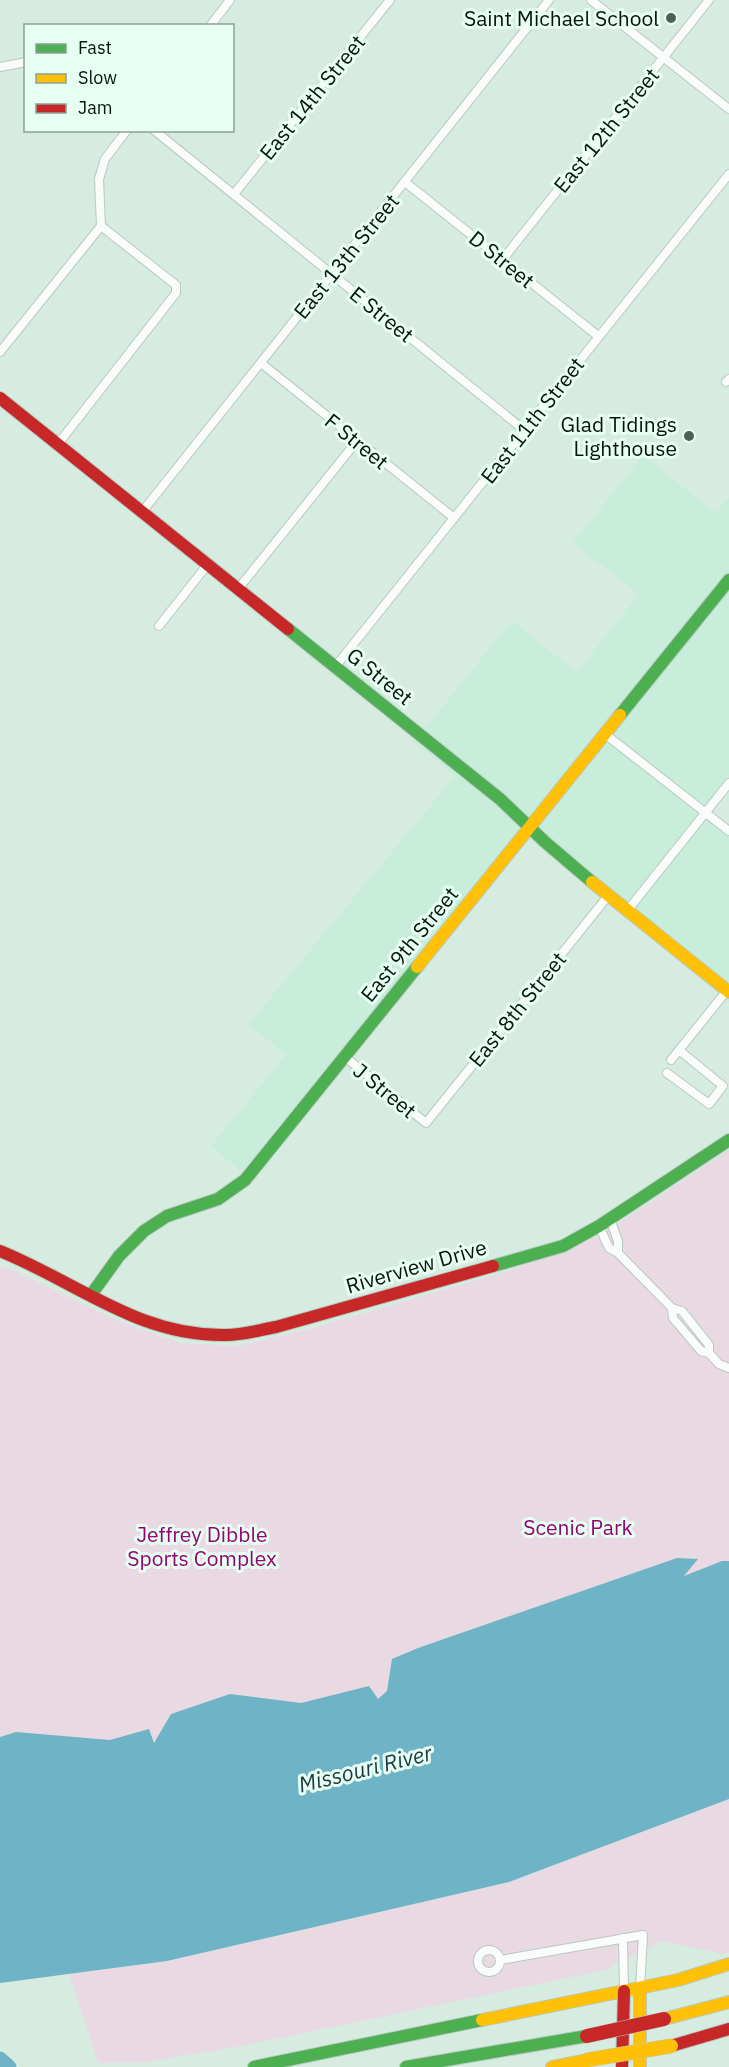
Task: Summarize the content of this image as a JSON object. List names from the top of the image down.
{
  "streets": {
    "main road": ["G Street", "East 9th Street", "Riverview Drive"],
    "street": [
      "East 14th Street",
      "East 12th Street",
      "East 13th Street",
      "D Street",
      "E Street",
      "East 11th Street",
      "F Street",
      "East 8th Street",
      "J Street"
    ]
  },
  "crossings": [
    ["East 14th Street", "E Street"],
    ["East 12th Street", "D Street"],
    ["East 13th Street", "D Street"],
    ["East 13th Street", "E Street"],
    ["East 13th Street", "F Street"],
    ["East 13th Street", "G Street"],
    ["D Street", "East 11th Street"],
    ["E Street", "East 11th Street"],
    ["East 11th Street", "F Street"],
    ["East 11th Street", "G Street"],
    ["G Street", "East 9th Street"],
    ["G Street", "East 8th Street"],
    ["East 9th Street", "J Street"],
    ["East 9th Street", "Riverview Drive"],
    ["East 8th Street", "J Street"]
  ],
  "water": ["Missouri River"],
  "parks": ["Scenic Park", "Jeffrey Dibble Sports Complex"],
  "places": ["Saint Michael School", "Glad Tidings Lighthouse"],
  "legend": ["Fast", "Slow", "Jam"]
}
